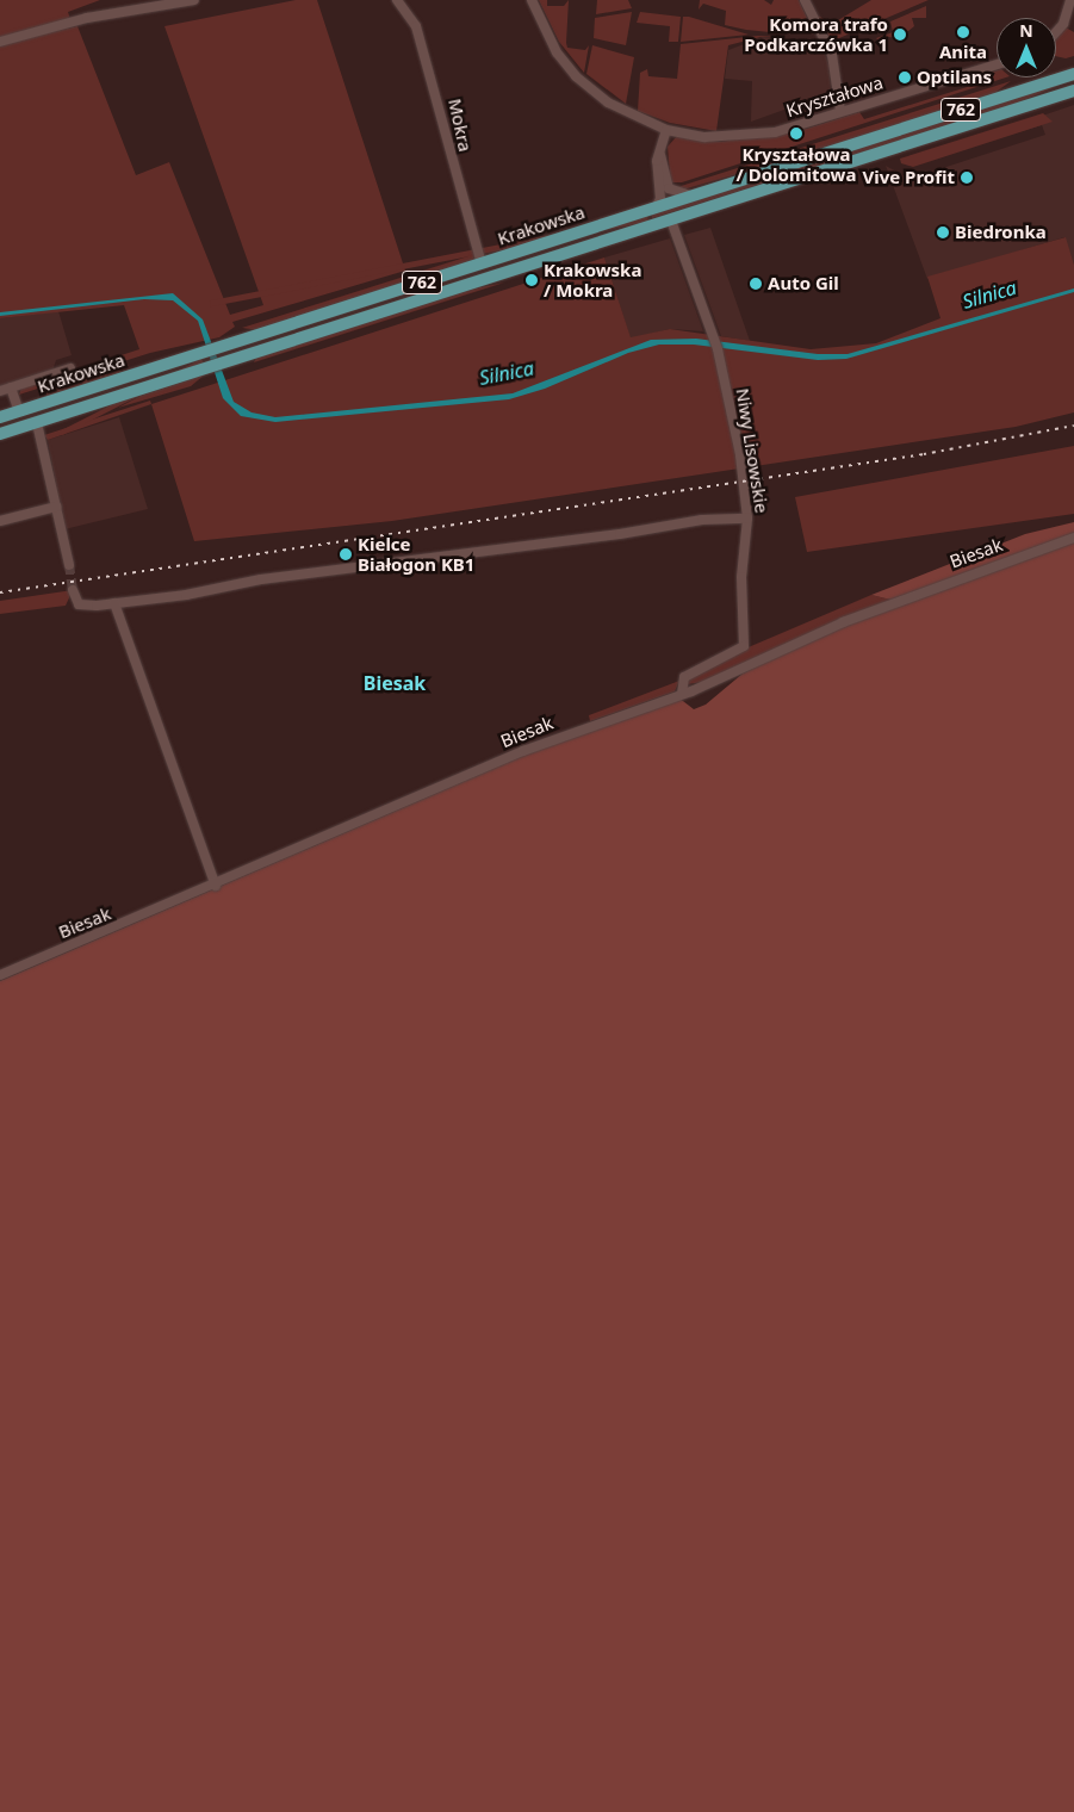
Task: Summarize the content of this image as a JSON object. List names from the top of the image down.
{
  "streets": {
    "main road": ["762", "Krakowska"],
    "street": [
      "Kryształowa",
      "Mokra",
      "Niwy Lisowskie",
      "Biesak"
    ]
  },
  "crossings": [
    ["Mokra", "Krakowska"],
    ["Krakowska", "Niwy Lisowskie"],
    ["Niwy Lisowskie", "Biesak"]
  ],
  "districts": ["Biesak"],
  "water": ["Silnica"],
  "places": [
    "Anita",
    "Komora trafo Podkarczówka 1",
    "Optilans",
    "Kryształowa / Dolomitowa",
    "Vive Profit",
    "Biedronka",
    "Krakowska / Mokra",
    "Auto Gil",
    "Kielce Białogon KB1"
  ],
  "north": "top"
}
